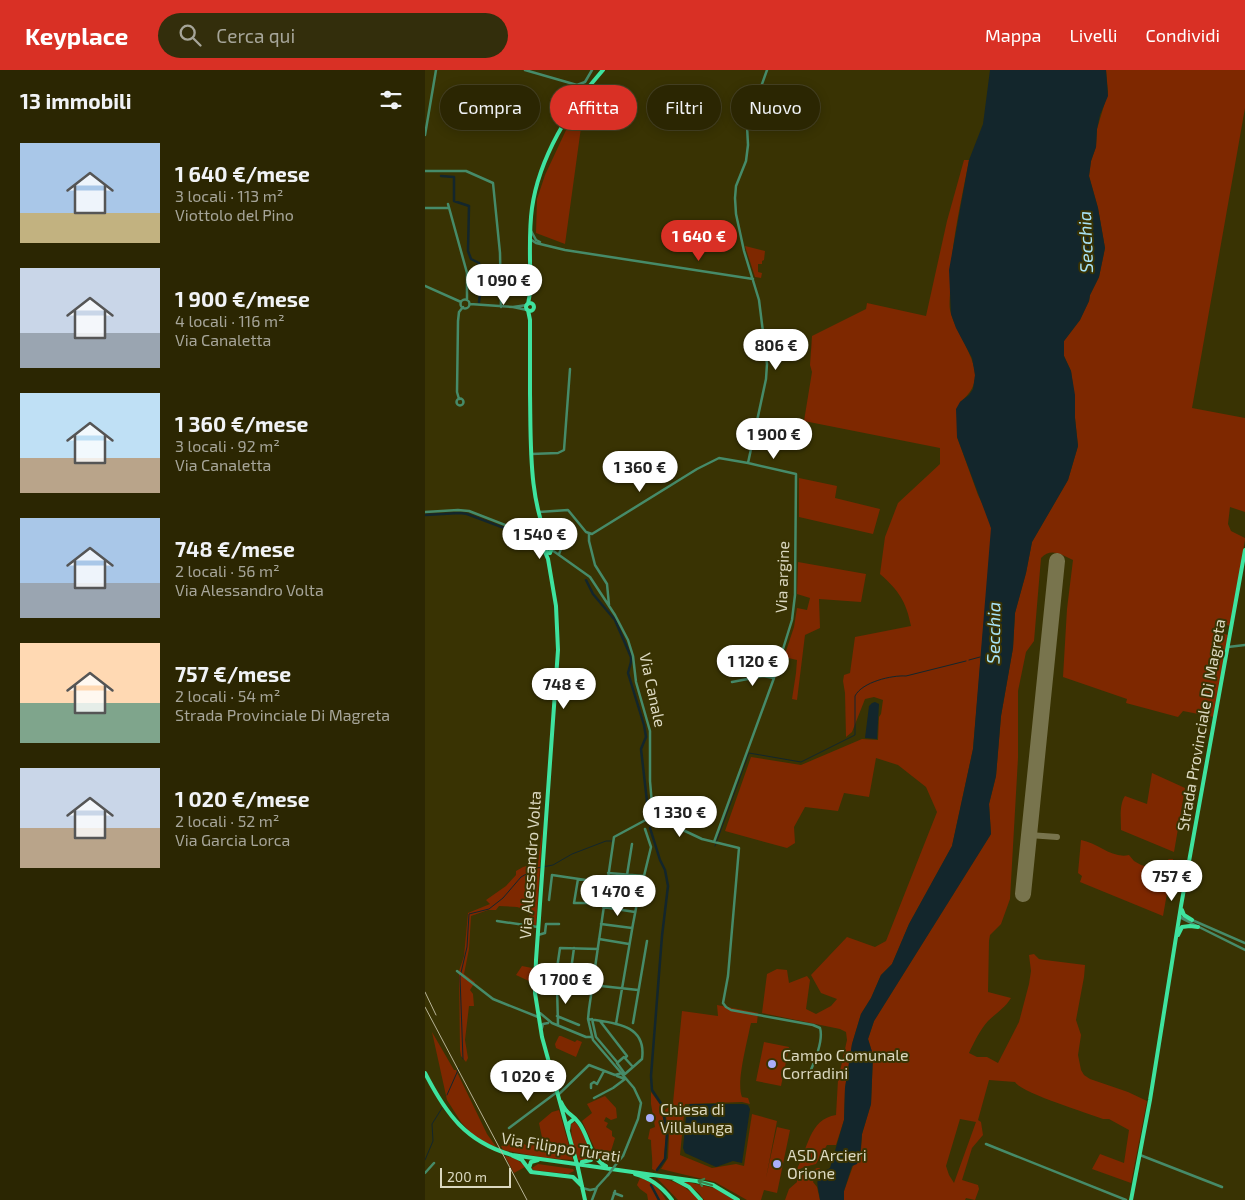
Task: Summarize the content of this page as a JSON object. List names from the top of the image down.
{
  "streets": {
    "main road": ["Strada Provinciale Di Magreta", "Via Alessandro Volta", "Via Filippo Turati"],
    "street": ["Via argine", "Via Canale"]
  },
  "crossings": [
    ["Via Canale", "Via Alessandro Volta"]
  ],
  "water": ["Secchia"],
  "places": ["Campo Comunale Corradini", "Chiesa di Villalunga", "ASD Arcieri Orione"],
  "scale_bar": "200 m",
  "page": {
    "header": "Keyplace",
    "search": "Cerca qui",
    "nav": ["Mappa", "Livelli", "Condividi"],
    "heading": "13 immobili",
    "chip": [
      "Compra",
      "Affitta",
      "Filtri",
      "Nuovo"
    ],
    "list": [
      {
        "name": "1 640 €/mese",
        "note": "3 locali · 113 m² · Viottolo del Pino"
      },
      {
        "name": "1 900 €/mese",
        "note": "4 locali · 116 m² · Via Canaletta"
      },
      {
        "name": "1 360 €/mese",
        "note": "3 locali · 92 m² · Via Canaletta"
      },
      {
        "name": "748 €/mese",
        "note": "2 locali · 56 m² · Via Alessandro Volta"
      },
      {
        "name": "757 €/mese",
        "note": "2 locali · 54 m² · Strada Provinciale Di Magreta"
      },
      {
        "name": "1 020 €/mese",
        "note": "2 locali · 52 m² · Via Garcia Lorca"
      }
    ],
    "price": [
      "1 640 €",
      "1 090 €",
      "806 €",
      "1 900 €",
      "1 360 €",
      "1 540 €",
      "1 120 €",
      "748 €",
      "1 330 €",
      "757 €",
      "1 470 €",
      "1 700 €",
      "1 020 €"
    ],
    "scale": "200 m"
  }
}
